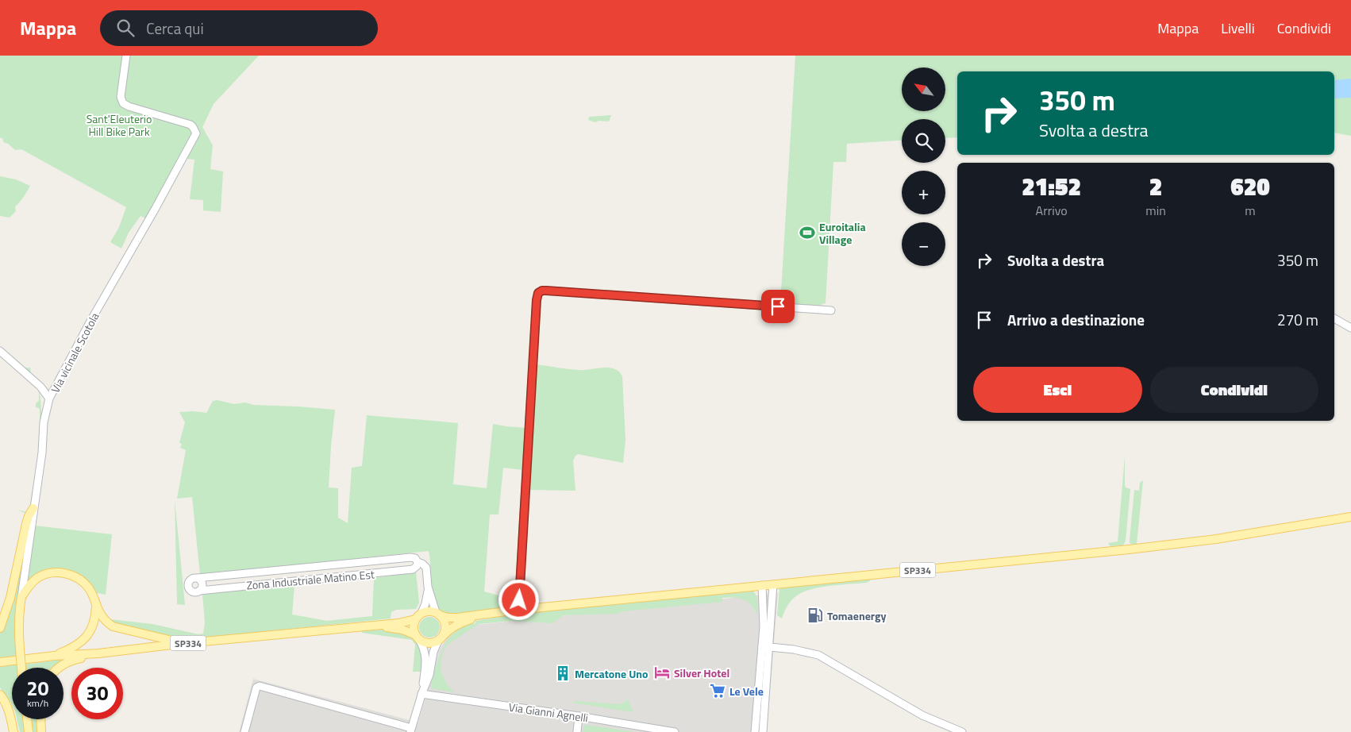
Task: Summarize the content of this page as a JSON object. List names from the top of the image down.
{
  "streets": {
    "main road": ["SP334"],
    "street": ["Via vicinale Scotola", "Zona Industriale Matino Est", "Via Gianni Agnelli"]
  },
  "parks": ["Sant'Eleuterio Hill Bike Park"],
  "places": {
    "sports": ["Euroitalia Village"],
    "fuel station": ["Tomaenergy"],
    "hotel": ["Silver Hotel"],
    "building": ["Mercatone Uno"],
    "supermarket": ["Le Vele"]
  },
  "north": "top left",
  "page": {
    "header": "Mappa",
    "search": "Cerca qui",
    "nav": ["Mappa", "Livelli", "Condividi"],
    "map_buttons": ["+", "−"],
    "turn": ["350 m", "Svolta a destra"],
    "eta": [
      "21:52",
      "Arrivo",
      "2",
      "min",
      "620",
      "m"
    ],
    "list": [
      {
        "name": "Svolta a destra",
        "value": "350 m"
      },
      {
        "name": "Arrivo a destinazione",
        "value": "270 m"
      }
    ],
    "buttons": ["Esci", "Condividi"],
    "speed": "20 km/h",
    "limit": "30"
  }
}
